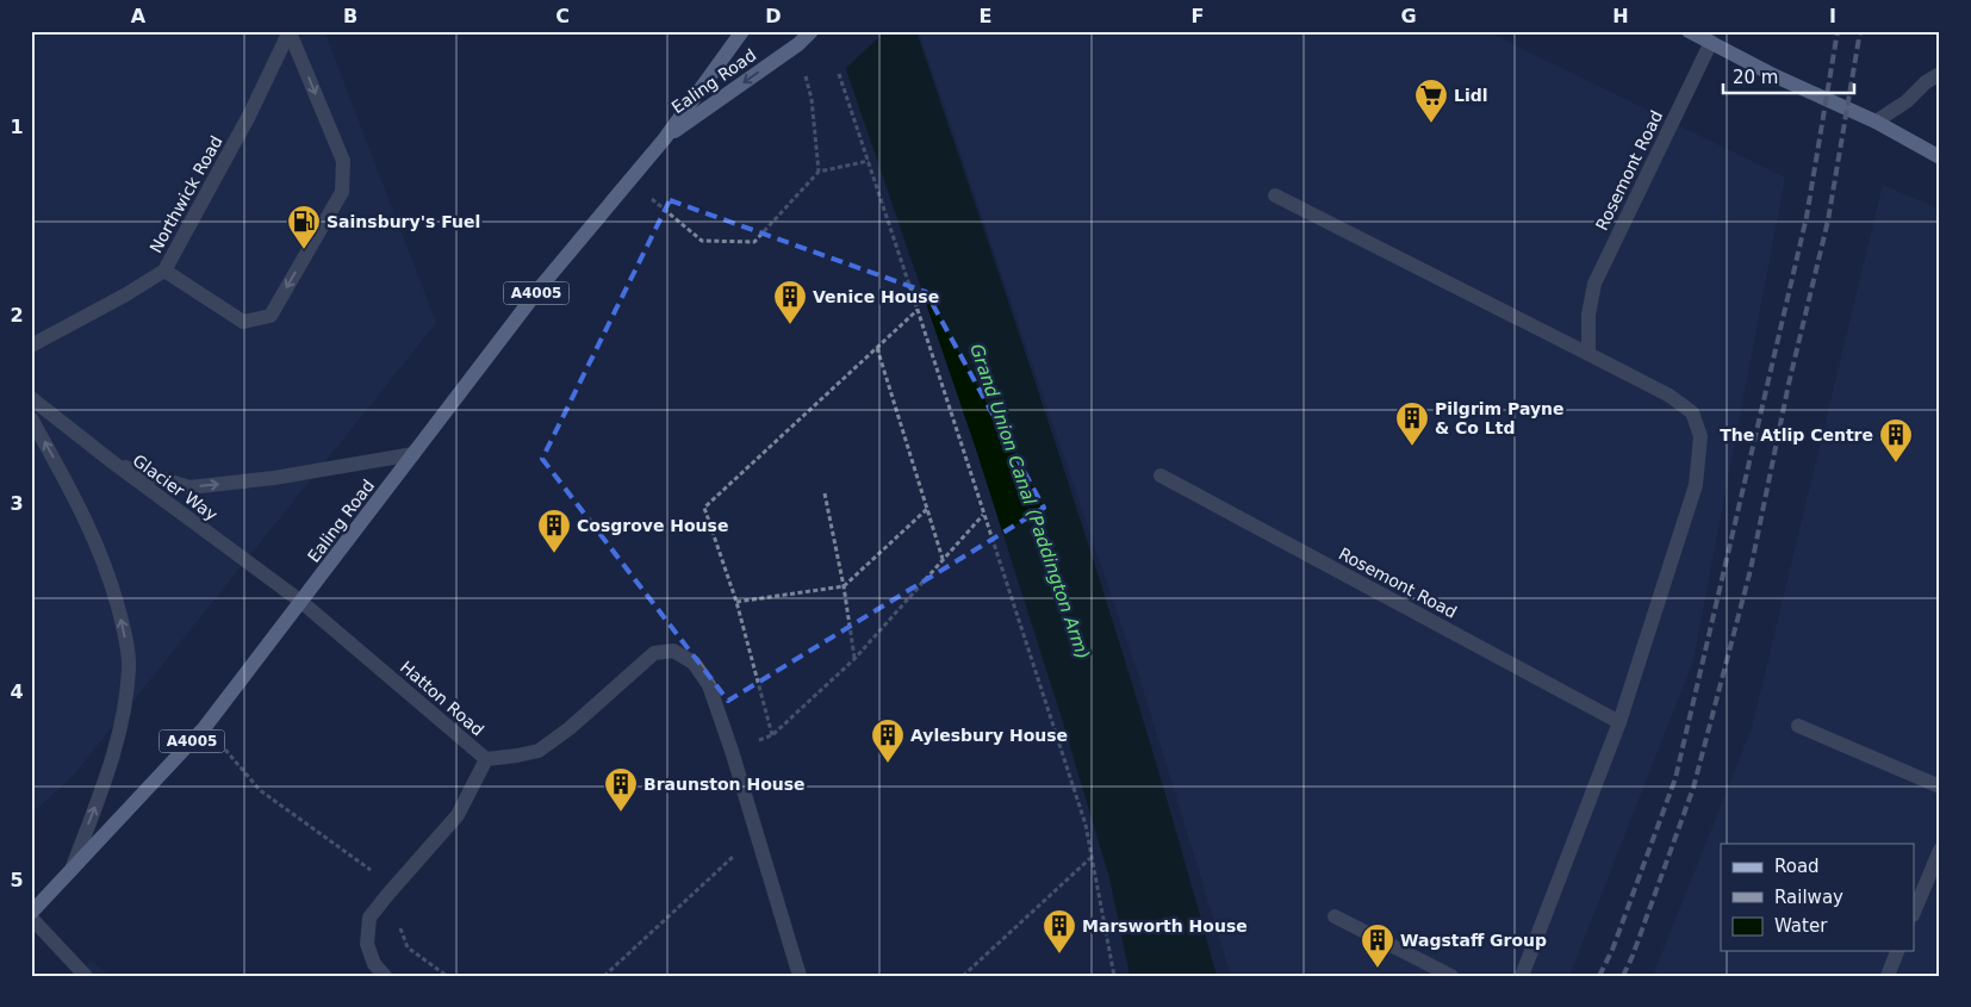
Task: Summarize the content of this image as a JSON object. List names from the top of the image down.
{
  "streets": {
    "main road": ["Ealing Road", "A4005"],
    "street": [
      "Rosemont Road",
      "Northwick Road",
      "Glacier Way",
      "Hatton Road"
    ]
  },
  "crossings": [
    ["Ealing Road", "Glacier Way"],
    ["Ealing Road", "Hatton Road"],
    ["Glacier Way", "Hatton Road"]
  ],
  "water": ["Grand Union Canal (Paddington Arm)"],
  "places": {
    "supermarket": ["Lidl"],
    "fuel station": ["Sainsbury's Fuel"],
    "building": [
      "Venice House",
      "Pilgrim Payne & Co Ltd",
      "The Atlip Centre",
      "Cosgrove House",
      "Aylesbury House",
      "Braunston House",
      "Marsworth House",
      "Wagstaff Group"
    ]
  },
  "legend": ["Road", "Railway", "Water"],
  "scale_bar": "20 m",
  "grid": {
    "columns": [
      "A",
      "B",
      "C",
      "D",
      "E",
      "F",
      "G",
      "H",
      "I"
    ],
    "rows": [
      "1",
      "2",
      "3",
      "4",
      "5"
    ]
  }
}
